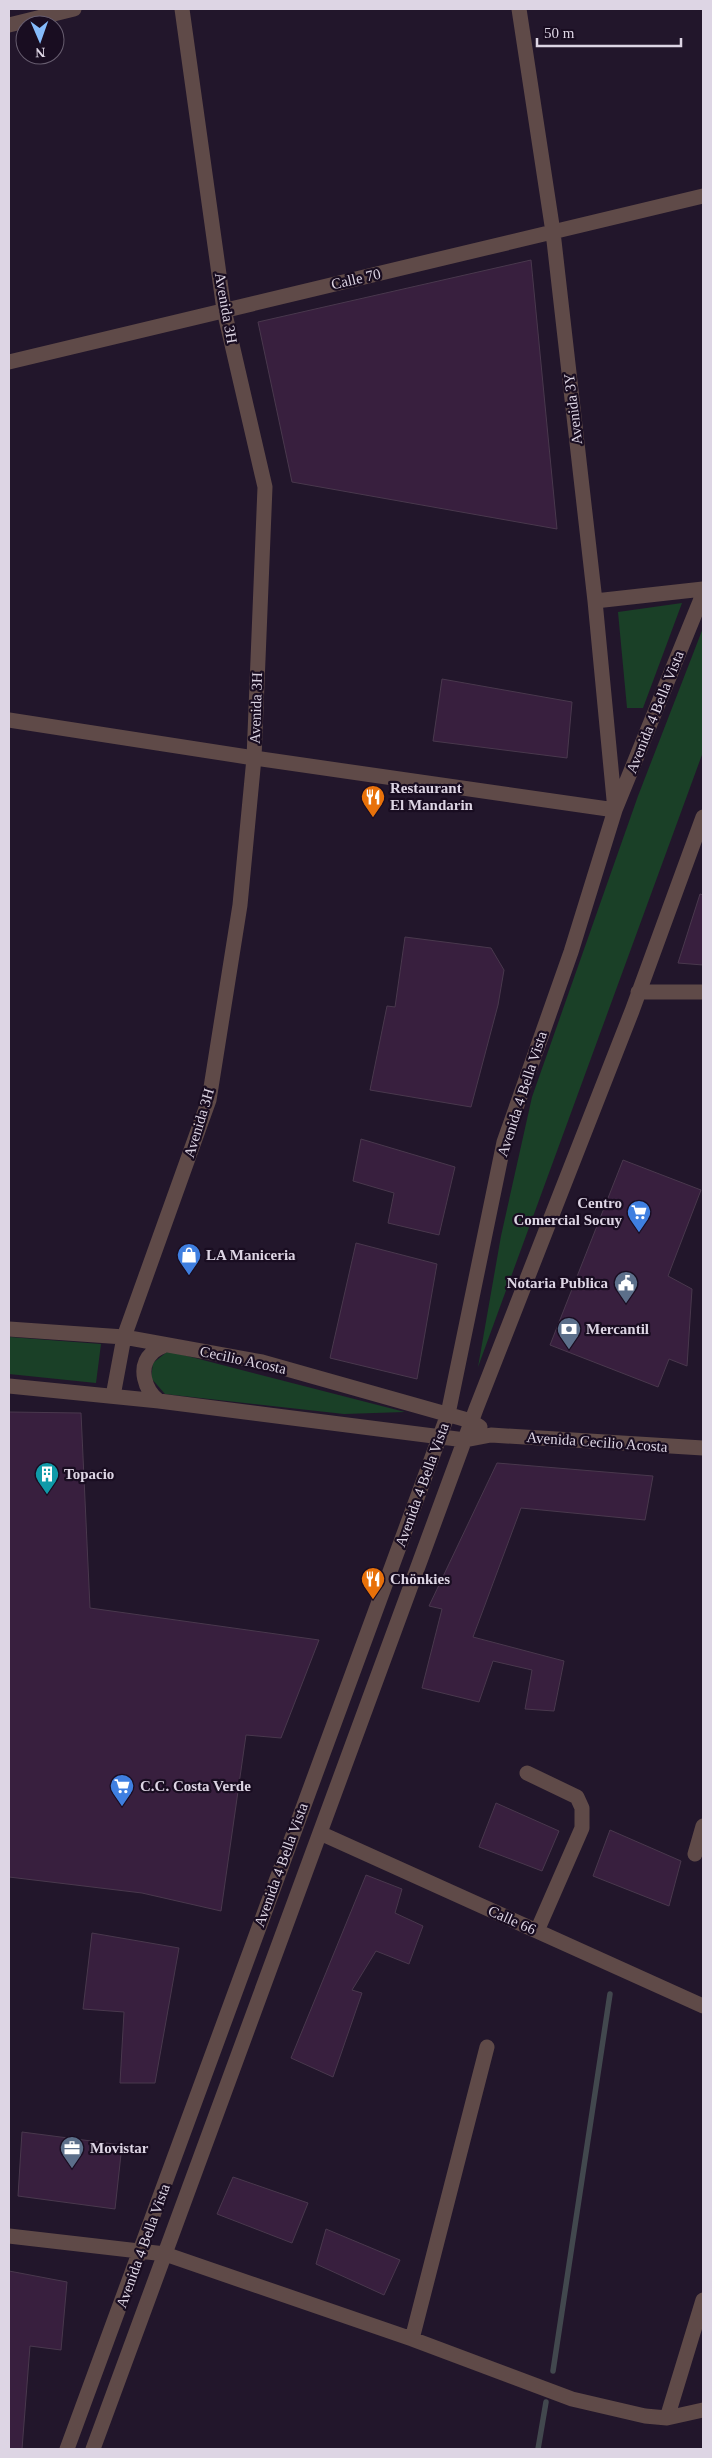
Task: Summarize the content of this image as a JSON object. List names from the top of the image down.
{
  "streets": {
    "street": [
      "Calle 70",
      "Avenida 3H",
      "Avenida 3Y",
      "Avenida 4 Bella Vista",
      "Cecilio Acosta",
      "Avenida Cecilio Acosta",
      "Calle 66"
    ]
  },
  "crossings": [
    ["Calle 70", "Avenida 3H"],
    ["Calle 70", "Avenida 3Y"],
    ["Avenida 3H", "Cecilio Acosta"],
    ["Avenida 3Y", "Avenida 4 Bella Vista"],
    ["Avenida 4 Bella Vista", "Cecilio Acosta"],
    ["Avenida 4 Bella Vista", "Avenida Cecilio Acosta"],
    ["Avenida 4 Bella Vista", "Calle 66"]
  ],
  "places": {
    "restaurant": ["Restaurant El Mandarin", "Chönkies"],
    "supermarket": ["Centro Comercial Socuy", "C.C. Costa Verde"],
    "shop": ["LA Maniceria"],
    "public building": ["Notaria Publica"],
    "bank": ["Mercantil"],
    "building": ["Topacio"],
    "office": ["Movistar"]
  },
  "scale_bar": "50 m",
  "north": "bottom"
}
